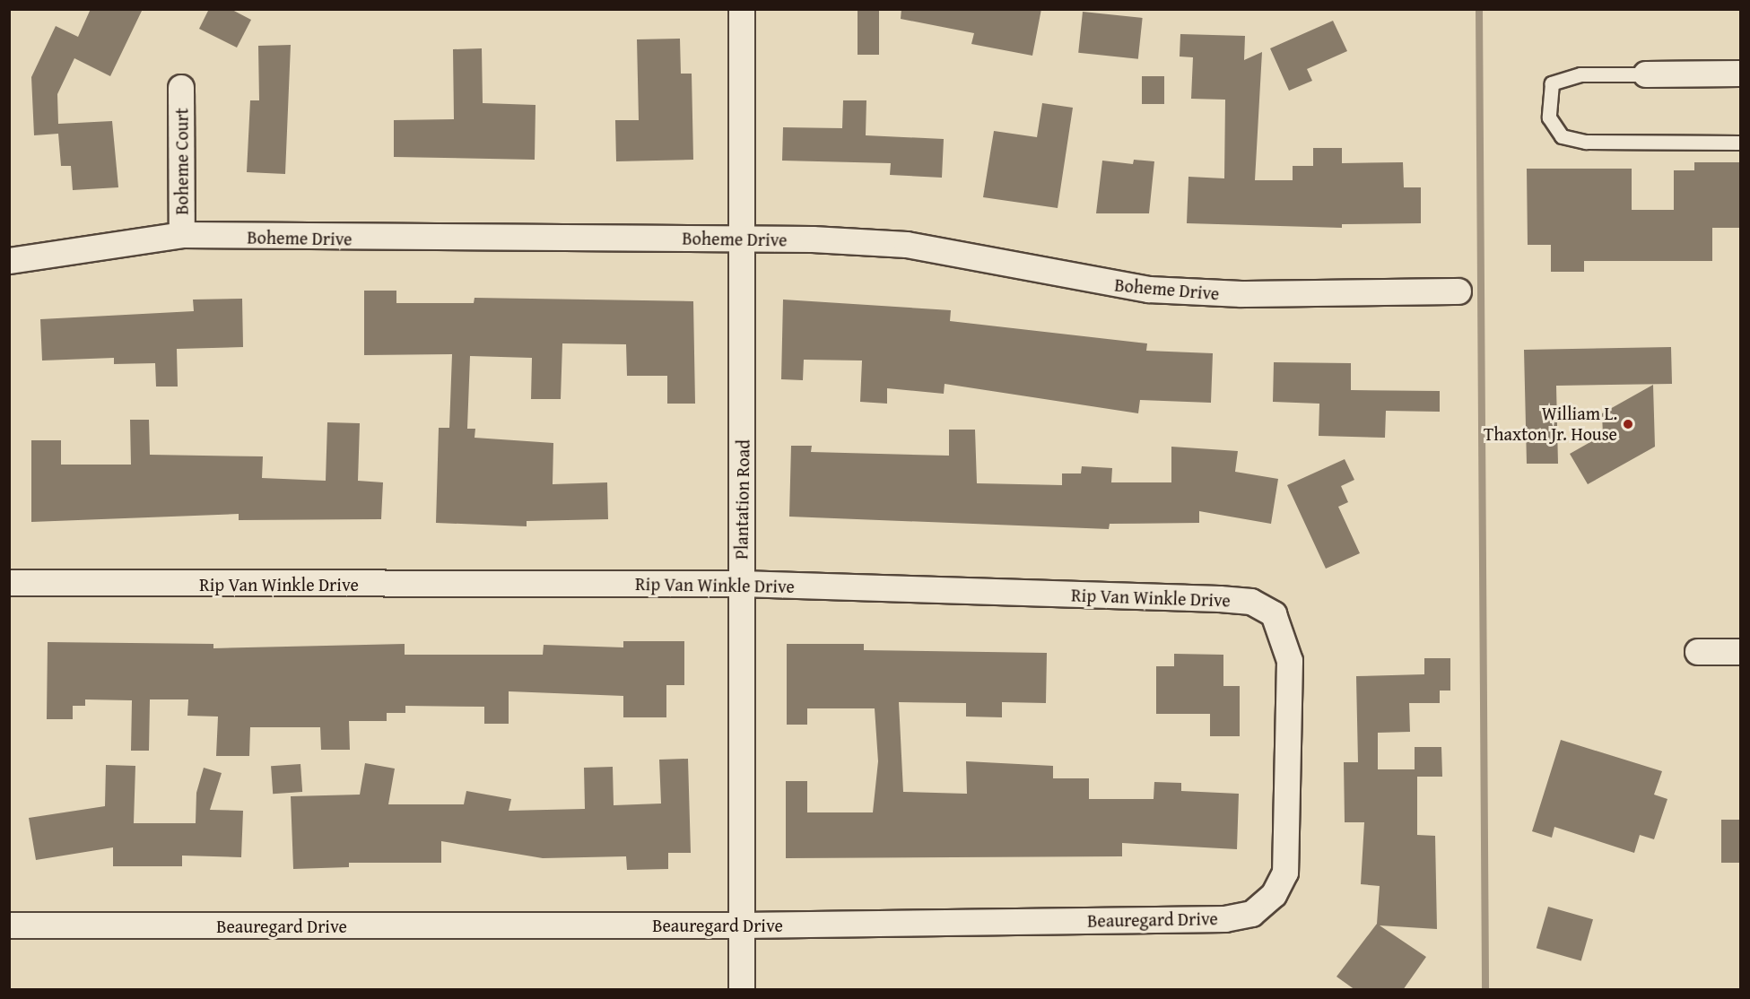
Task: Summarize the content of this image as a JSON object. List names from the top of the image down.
{
  "streets": {
    "street": [
      "Boheme Court",
      "Boheme Drive",
      "Plantation Road",
      "Rip Van Winkle Drive",
      "Beauregard Drive"
    ]
  },
  "crossings": [
    ["Boheme Court", "Boheme Drive"],
    ["Boheme Drive", "Plantation Road"],
    ["Plantation Road", "Rip Van Winkle Drive"],
    ["Plantation Road", "Beauregard Drive"],
    ["Rip Van Winkle Drive", "Beauregard Drive"]
  ],
  "places": ["William L. Thaxton Jr. House"]
}
